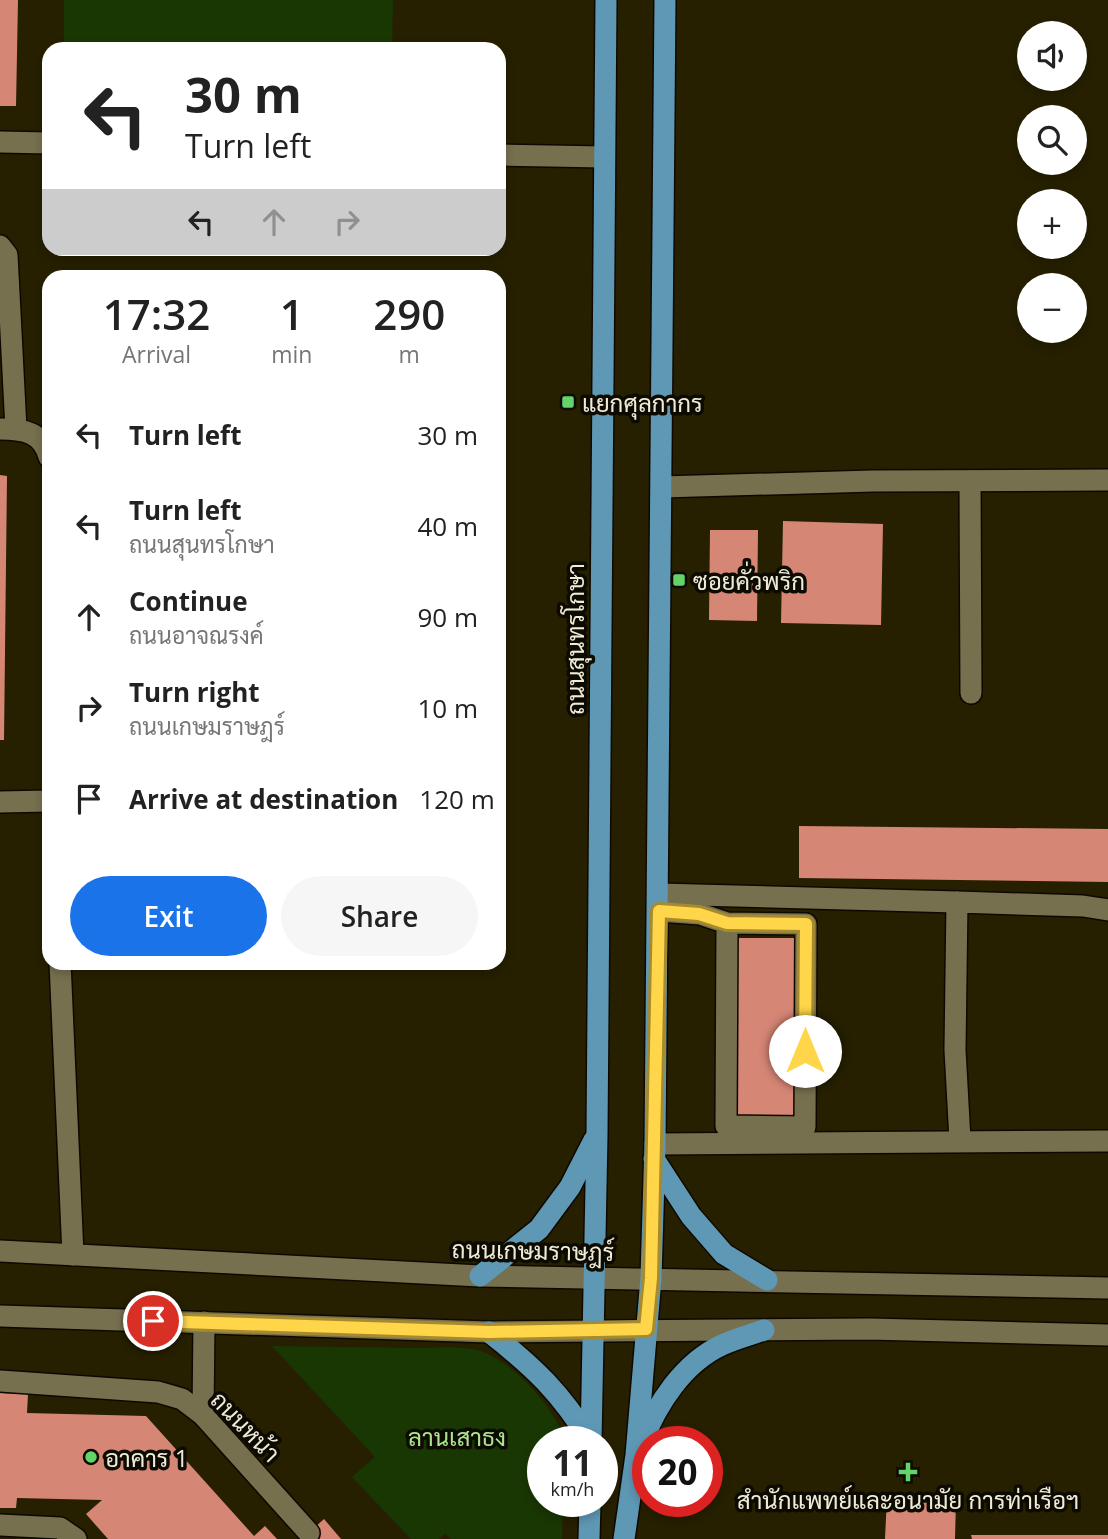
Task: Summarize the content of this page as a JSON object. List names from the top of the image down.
{
  "streets": {
    "main road": ["ถนนสุนทรโกษา"],
    "street": ["ถนนเกษมราษฎร์", "ถนนหน้า"]
  },
  "crossings": [
    ["ถนนสุนทรโกษา", "ถนนเกษมราษฎร์"]
  ],
  "parks": ["ลานเสาธง"],
  "places": {
    "transit": ["แยกศุลกากร", "ซอยคั่วพริก"],
    "other": ["อาคาร 1"],
    "health": ["สำนักแพทย์และอนามัย การท่าเรือฯ"]
  },
  "page": {
    "map_buttons": ["+", "−"],
    "turn": ["30 m", "Turn left"],
    "eta": [
      "17:32",
      "Arrival",
      "1",
      "min",
      "290",
      "m"
    ],
    "list": [
      {
        "name": "Turn left",
        "value": "30 m"
      },
      {
        "name": "Turn left",
        "note": "ถนนสุนทรโกษา",
        "value": "40 m"
      },
      {
        "name": "Continue",
        "note": "ถนนอาจณรงค์",
        "value": "90 m"
      },
      {
        "name": "Turn right",
        "note": "ถนนเกษมราษฎร์",
        "value": "10 m"
      },
      {
        "name": "Arrive at destination",
        "value": "120 m"
      }
    ],
    "buttons": ["Exit", "Share"],
    "speed": "11 km/h",
    "limit": "20"
  }
}
